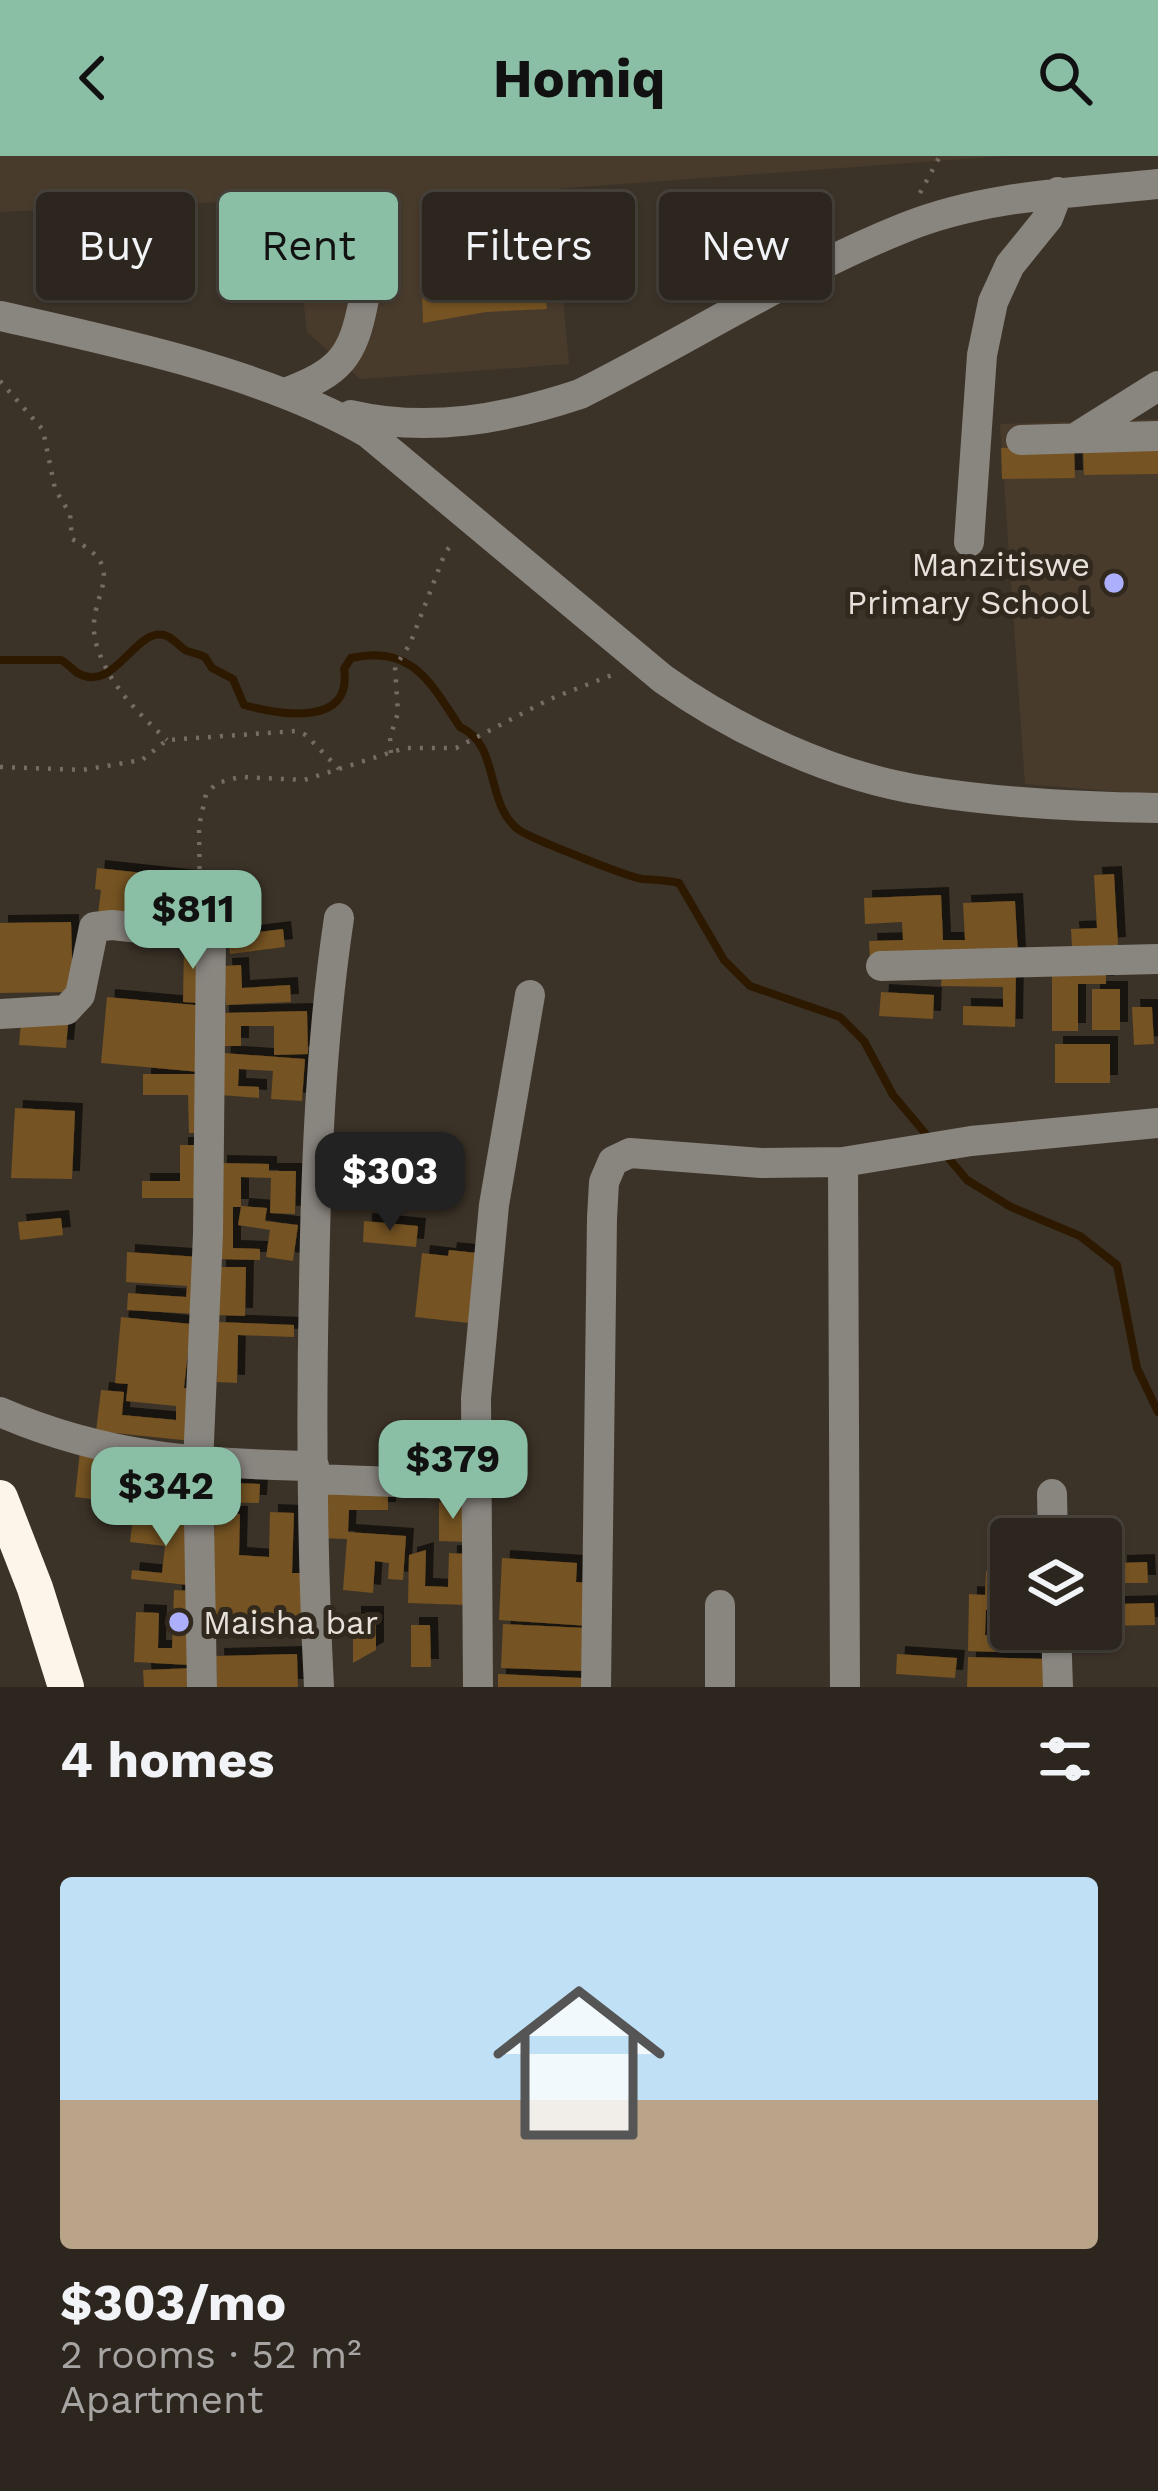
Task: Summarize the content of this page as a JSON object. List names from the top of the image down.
{
  "places": ["Manzitiswe Primary School", "Maisha bar"],
  "page": {
    "header": "Homiq",
    "chip": [
      "Buy",
      "Rent",
      "Filters",
      "New"
    ],
    "price": [
      "$811",
      "$303",
      "$379",
      "$342"
    ],
    "heading": "4 homes",
    "list": [
      {
        "name": "$303/mo",
        "note": "2 rooms · 52 m² · Apartment"
      }
    ]
  }
}
